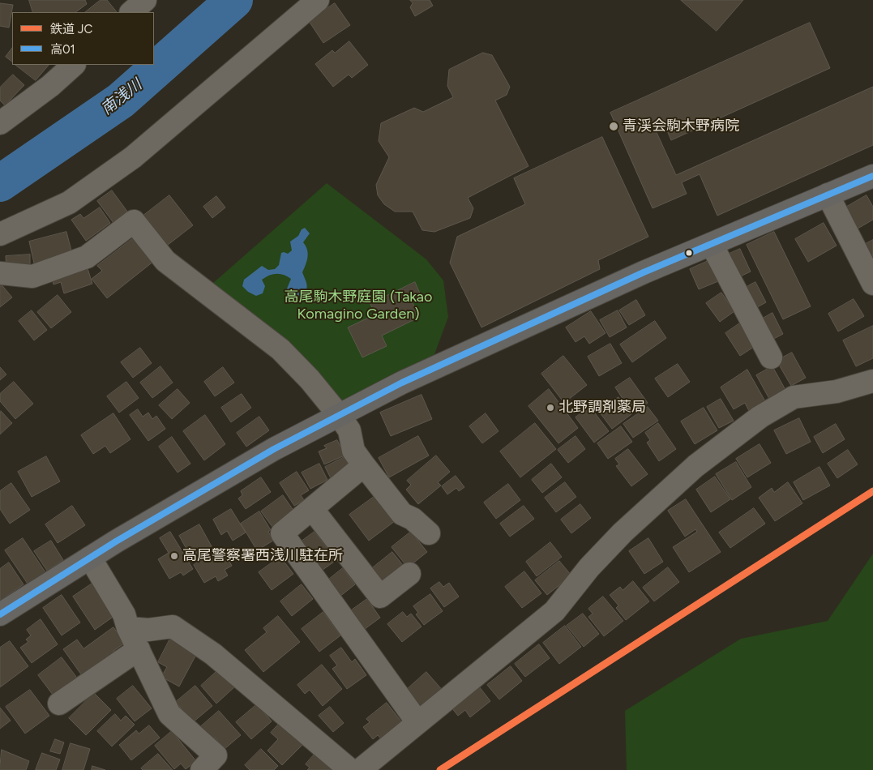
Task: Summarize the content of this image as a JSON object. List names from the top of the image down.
{
  "water": ["南浅川"],
  "parks": ["高尾駒木野庭園 (Takao Komagino Garden)"],
  "places": ["青渓会駒木野病院", "北野調剤薬局", "高尾警察署西浅川駐在所"],
  "lines": ["transit line 高01", "rail line JC"],
  "legend": ["鉄道 JC", "高01"]
}
